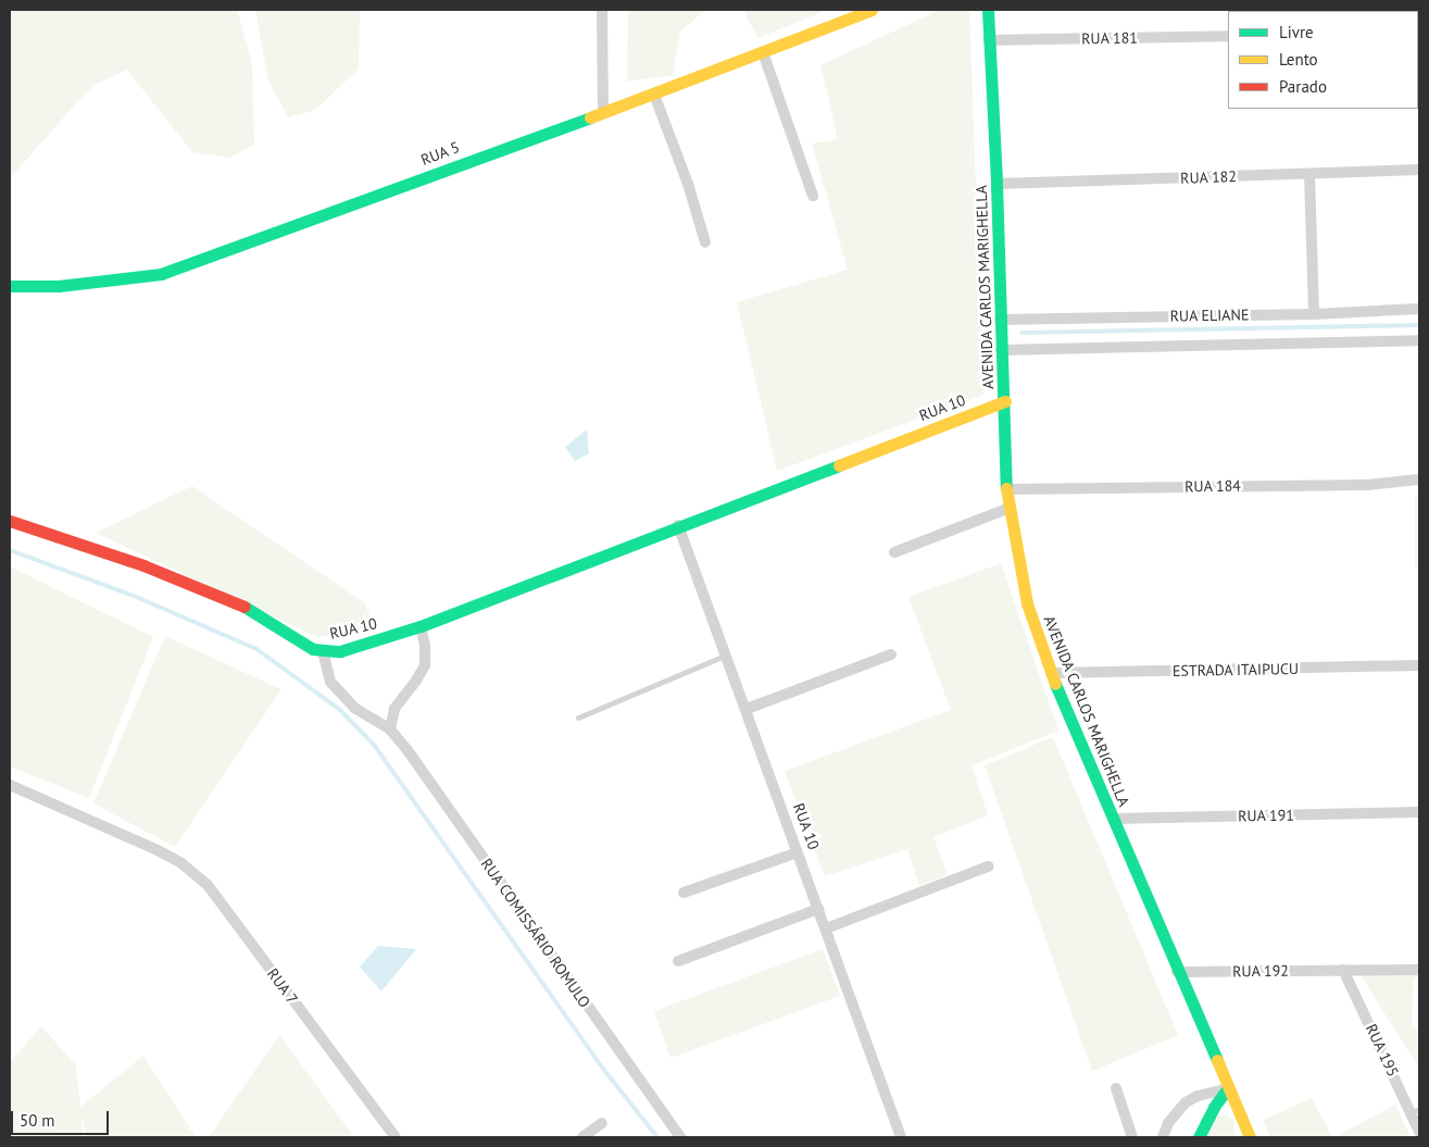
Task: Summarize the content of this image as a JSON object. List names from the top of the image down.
{
  "streets": {
    "street": [
      "RUA 181",
      "RUA 5",
      "RUA 182",
      "AVENIDA CARLOS MARIGHELLA",
      "RUA ELIANE",
      "RUA 10",
      "RUA 184",
      "ESTRADA ITAIPUCU",
      "RUA 191",
      "RUA COMISSÁRIO ROMULO",
      "RUA 192",
      "RUA 7",
      "RUA 195"
    ]
  },
  "crossings": [
    ["RUA 181", "AVENIDA CARLOS MARIGHELLA"],
    ["RUA 182", "AVENIDA CARLOS MARIGHELLA"],
    ["AVENIDA CARLOS MARIGHELLA", "RUA ELIANE"],
    ["AVENIDA CARLOS MARIGHELLA", "RUA 10"],
    ["AVENIDA CARLOS MARIGHELLA", "RUA 184"],
    ["AVENIDA CARLOS MARIGHELLA", "ESTRADA ITAIPUCU"],
    ["AVENIDA CARLOS MARIGHELLA", "RUA 191"],
    ["AVENIDA CARLOS MARIGHELLA", "RUA 192"],
    ["RUA 10", "RUA COMISSÁRIO ROMULO"],
    ["RUA 192", "RUA 195"]
  ],
  "legend": ["Livre", "Lento", "Parado"],
  "scale_bar": "50 m"
}
